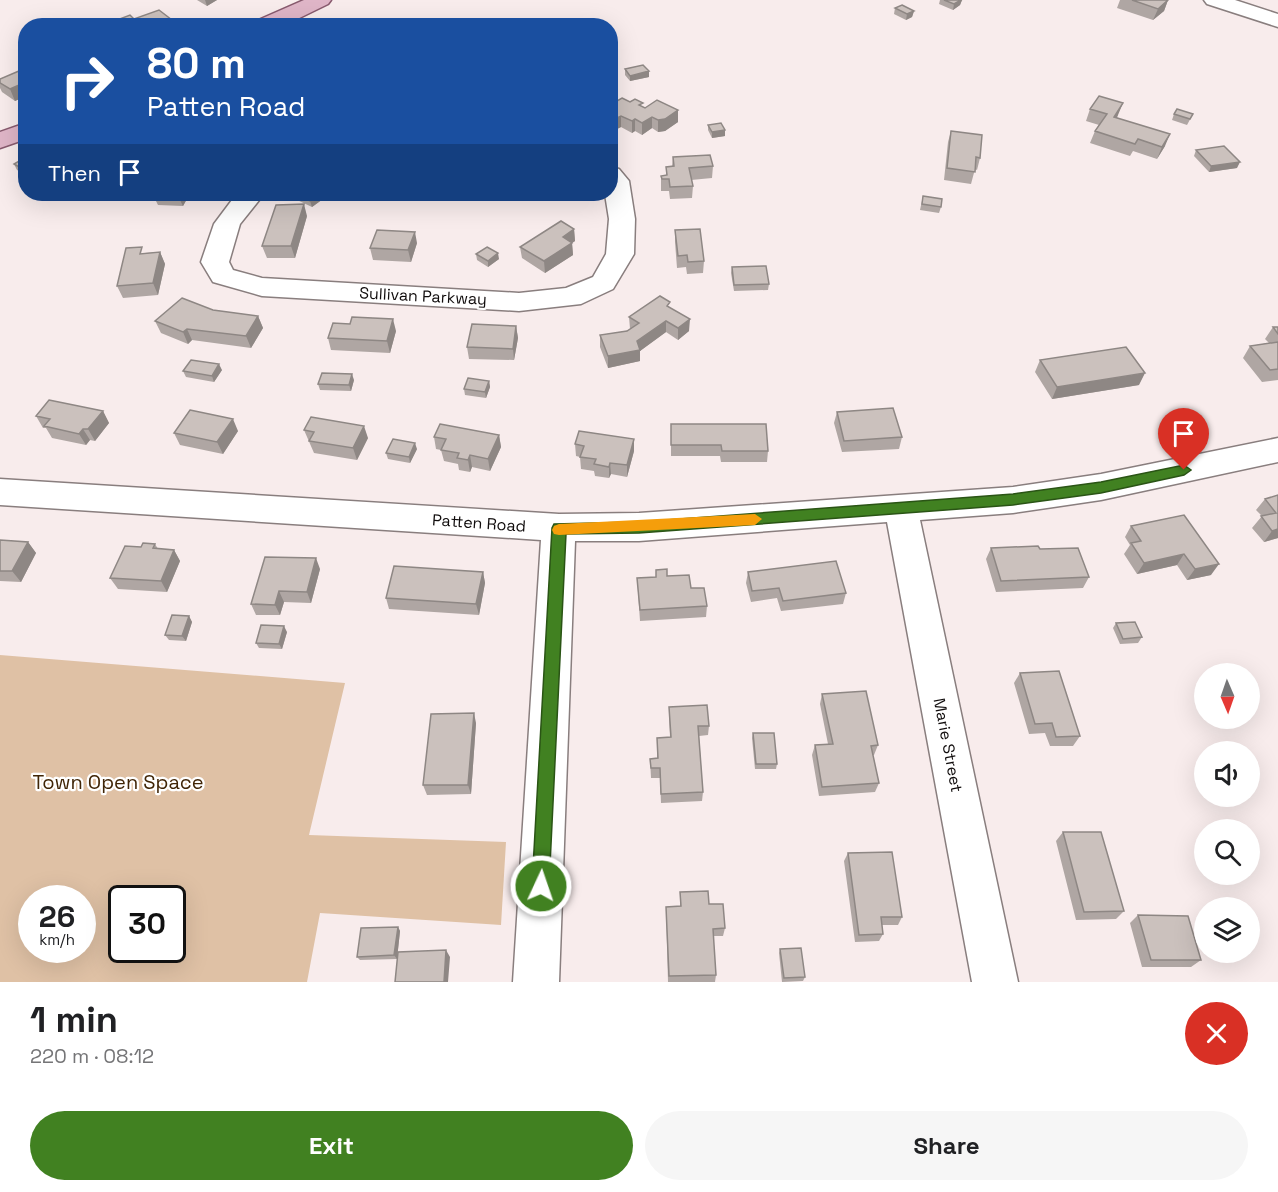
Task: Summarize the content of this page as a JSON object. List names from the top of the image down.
{
  "streets": {
    "street": ["Sullivan Parkway", "Patten Road", "Marie Street"]
  },
  "crossings": [
    ["Patten Road", "Marie Street"]
  ],
  "parks": ["Town Open Space"],
  "north": "bottom",
  "page": {
    "turn": ["80 m", "Patten Road"],
    "then": "Then",
    "speed": "26 km/h",
    "limit": "30",
    "heading": ["1 min", "220 m · 08:12"],
    "buttons": ["Exit", "Share"]
  }
}
